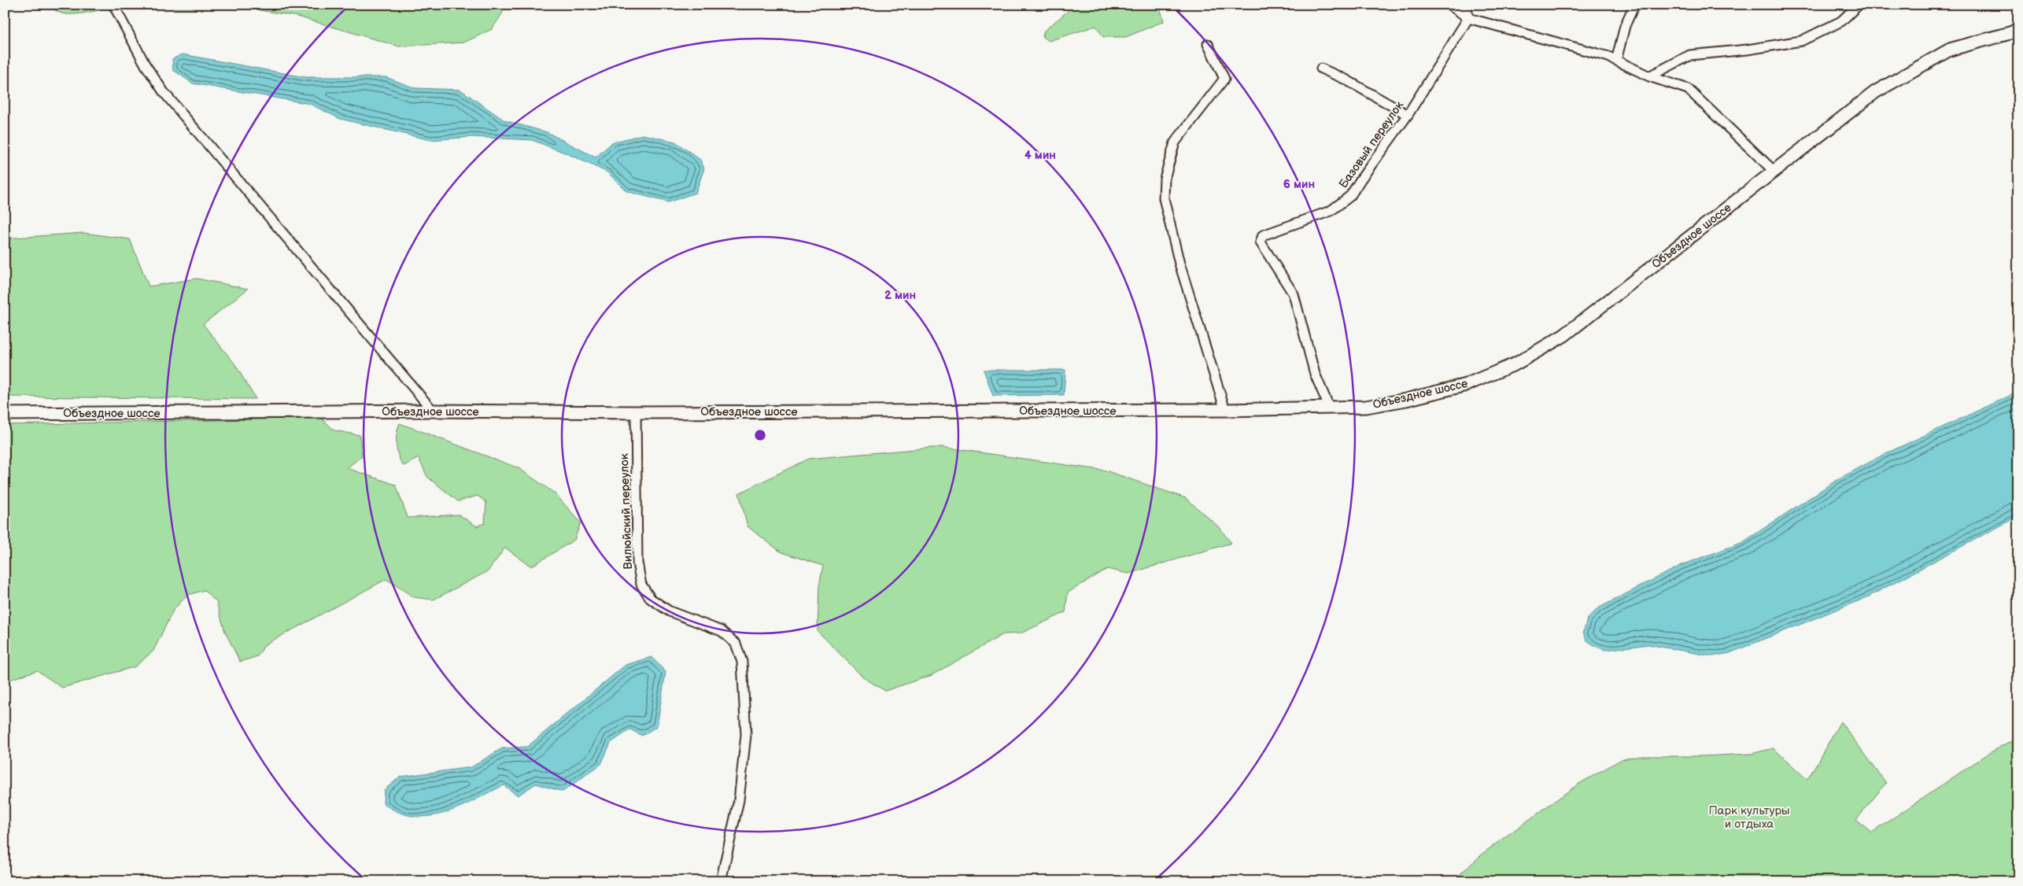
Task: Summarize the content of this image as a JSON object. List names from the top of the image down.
{
  "streets": {
    "main road": ["Объездное шоссе"],
    "street": ["Базовый переулок", "Вилюйский переулок"]
  },
  "crossings": [
    ["Базовый переулок", "Объездное шоссе"],
    ["Объездное шоссе", "Вилюйский переулок"]
  ],
  "parks": ["Парк культуры и отдыха"],
  "rings": ["4 мин", "6 мин", "2 мин"]
}
